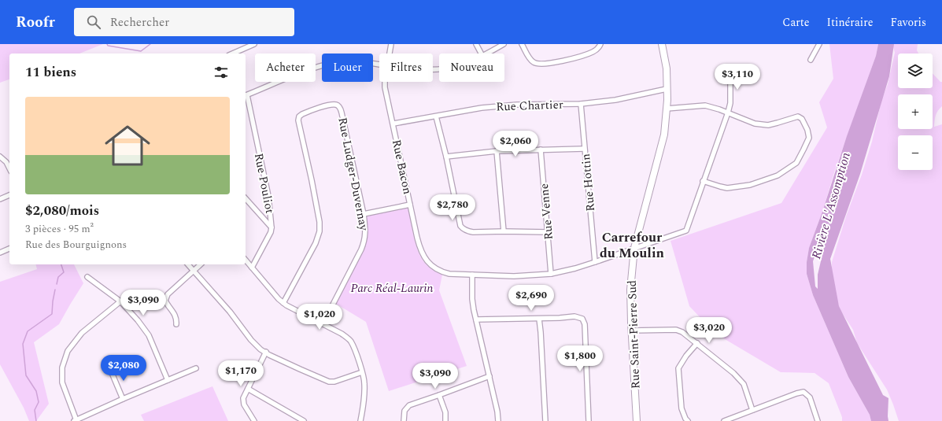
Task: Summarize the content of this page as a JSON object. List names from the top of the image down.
{
  "streets": {
    "street": [
      "Rue Chartier",
      "Rue Bacon",
      "Rue Ludger-Duvernay",
      "Rue Hottin",
      "Rue Pouliot",
      "Rue Venne",
      "Rue Saint-Pierre Sud"
    ]
  },
  "crossings": [
    ["Rue Chartier", "Rue Bacon"],
    ["Rue Chartier", "Rue Hottin"],
    ["Rue Chartier", "Rue Saint-Pierre Sud"],
    ["Rue Bacon", "Rue Hottin"],
    ["Rue Bacon", "Rue Venne"],
    ["Rue Bacon", "Rue Saint-Pierre Sud"]
  ],
  "districts": ["Carrefour du Moulin"],
  "water": ["Rivière L'Assomption"],
  "parks": ["Parc Réal-Laurin"],
  "page": {
    "header": "Roofr",
    "search": "Rechercher",
    "nav": ["Carte", "Itinéraire", "Favoris"],
    "map_buttons": ["+", "−"],
    "chip": [
      "Acheter",
      "Louer",
      "Filtres",
      "Nouveau"
    ],
    "heading": "11 biens",
    "price": [
      "$3,110",
      "$2,060",
      "$2,780",
      "$2,690",
      "$3,090",
      "$1,020",
      "$3,020",
      "$1,800",
      "$2,080",
      "$1,170",
      "$3,090"
    ],
    "list": [
      {
        "name": "$2,080/mois",
        "note": "3 pièces · 95 m² · Rue des Bourguignons"
      }
    ]
  }
}
